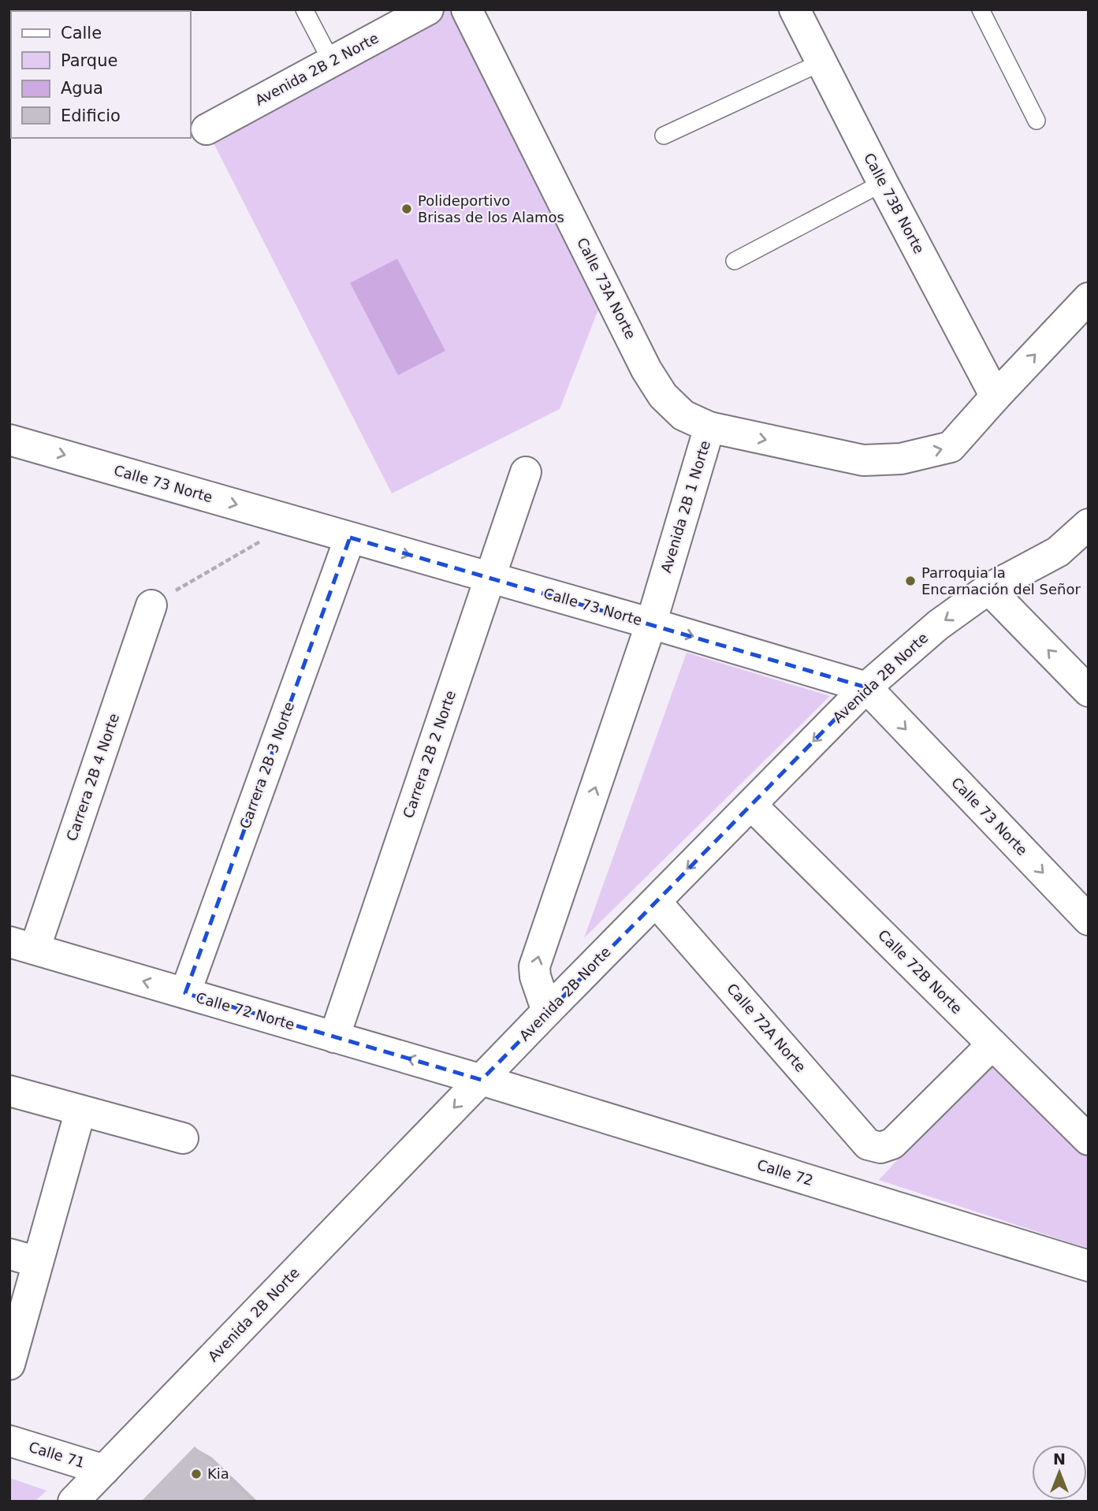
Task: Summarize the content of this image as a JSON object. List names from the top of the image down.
{
  "streets": {
    "street": [
      "Avenida 2B 2 Norte",
      "Calle 73B Norte",
      "Calle 73A Norte",
      "Calle 73 Norte",
      "Avenida 2B 1 Norte",
      "Avenida 2B Norte",
      "Carrera 2B 2 Norte",
      "Carrera 2B 3 Norte",
      "Carrera 2B 4 Norte",
      "Calle 72B Norte",
      "Calle 72 Norte",
      "Calle 72A Norte",
      "Calle 72",
      "Calle 71"
    ]
  },
  "crossings": [
    ["Calle 73B Norte", "Avenida 2B 1 Norte"],
    ["Calle 73A Norte", "Avenida 2B 1 Norte"],
    ["Calle 73 Norte", "Avenida 2B 1 Norte"],
    ["Calle 73 Norte", "Avenida 2B Norte"],
    ["Calle 73 Norte", "Carrera 2B 2 Norte"],
    ["Calle 73 Norte", "Carrera 2B 3 Norte"],
    ["Avenida 2B 1 Norte", "Avenida 2B Norte"],
    ["Avenida 2B Norte", "Calle 72B Norte"],
    ["Avenida 2B Norte", "Calle 72 Norte"],
    ["Avenida 2B Norte", "Calle 72A Norte"],
    ["Avenida 2B Norte", "Calle 72"],
    ["Avenida 2B Norte", "Calle 71"],
    ["Carrera 2B 2 Norte", "Calle 72 Norte"],
    ["Carrera 2B 3 Norte", "Calle 72 Norte"],
    ["Carrera 2B 4 Norte", "Calle 72 Norte"],
    ["Calle 72B Norte", "Calle 72A Norte"],
    ["Calle 72 Norte", "Calle 72"]
  ],
  "one_way": ["Calle 73 Norte", "Avenida 2B 1 Norte", "Avenida 2B Norte"],
  "places": ["Polideportivo Brisas de los Alamos", "Parroquia la Encarnación del Señor", "Kia"],
  "legend": [
    "Calle",
    "Parque",
    "Agua",
    "Edificio"
  ],
  "north": "top"
}
